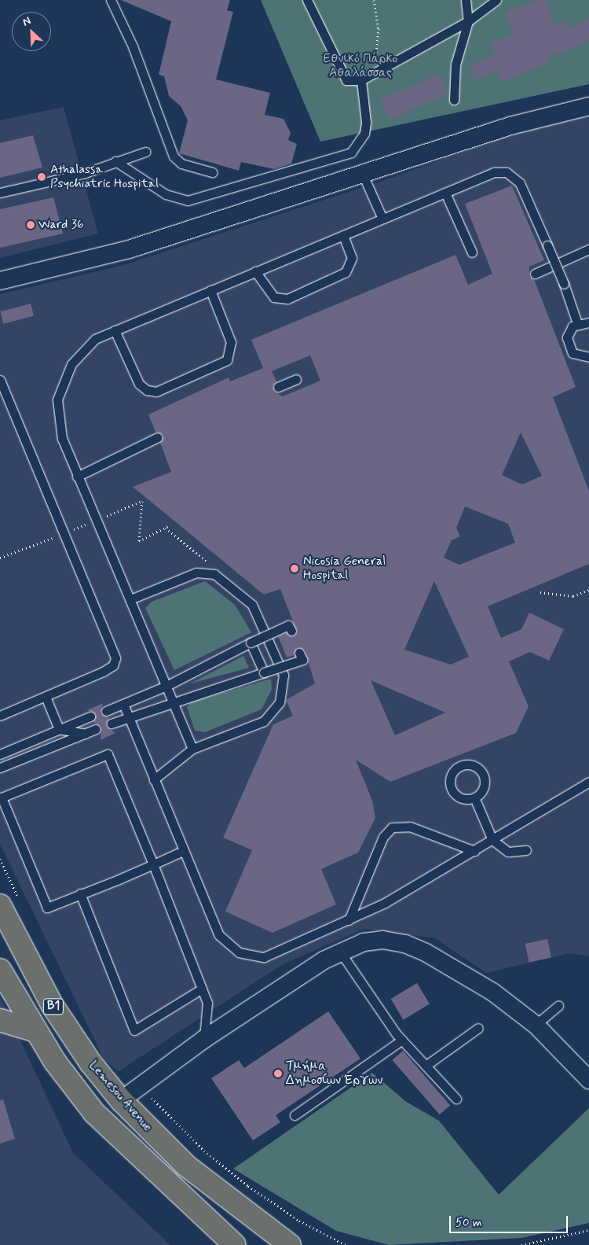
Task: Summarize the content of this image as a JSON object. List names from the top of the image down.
{
  "streets": {
    "main road": ["B1", "Lemesou Avenue"]
  },
  "parks": ["Εθνικό Πάρκο Αθαλάσσας"],
  "places": [
    "Athalassa Psychiatric Hospital",
    "Ward 36",
    "Nicosia General Hospital",
    "Τμήμα Δημοσίων Έργων"
  ],
  "scale_bar": "50 m",
  "north": "top left"
}
